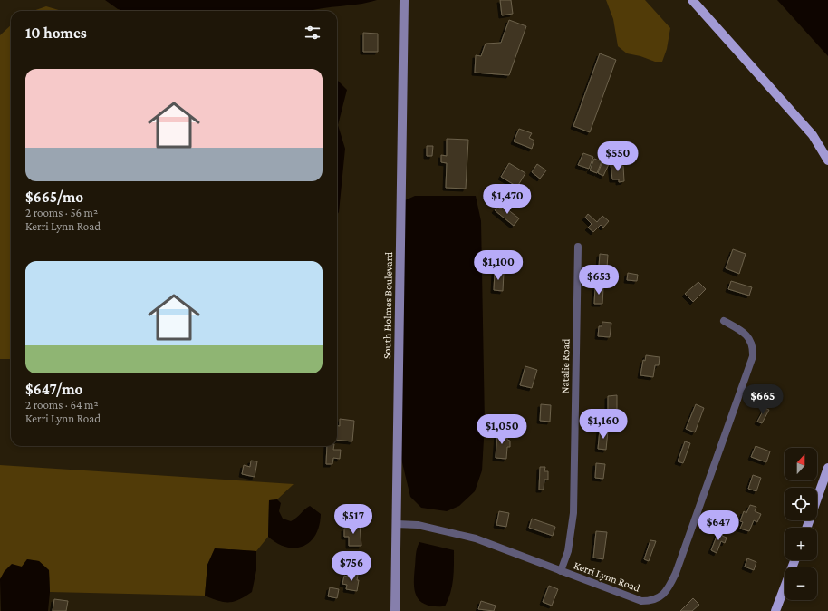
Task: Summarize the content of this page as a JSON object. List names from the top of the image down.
{
  "streets": {
    "main road": ["South Holmes Boulevard"],
    "street": ["Natalie Road", "Kerri Lynn Road"]
  },
  "crossings": [
    ["South Holmes Boulevard", "Kerri Lynn Road"],
    ["Natalie Road", "Kerri Lynn Road"]
  ],
  "north": "top",
  "page": {
    "heading": "10 homes",
    "list": [
      {
        "name": "$665/mo",
        "note": "2 rooms · 56 m² · Kerri Lynn Road"
      },
      {
        "name": "$647/mo",
        "note": "2 rooms · 64 m² · Kerri Lynn Road"
      }
    ],
    "price": [
      "$550",
      "$1,470",
      "$1,100",
      "$653",
      "$665",
      "$1,160",
      "$1,050",
      "$517",
      "$647",
      "$756"
    ],
    "map_buttons": ["+", "−"]
  }
}
